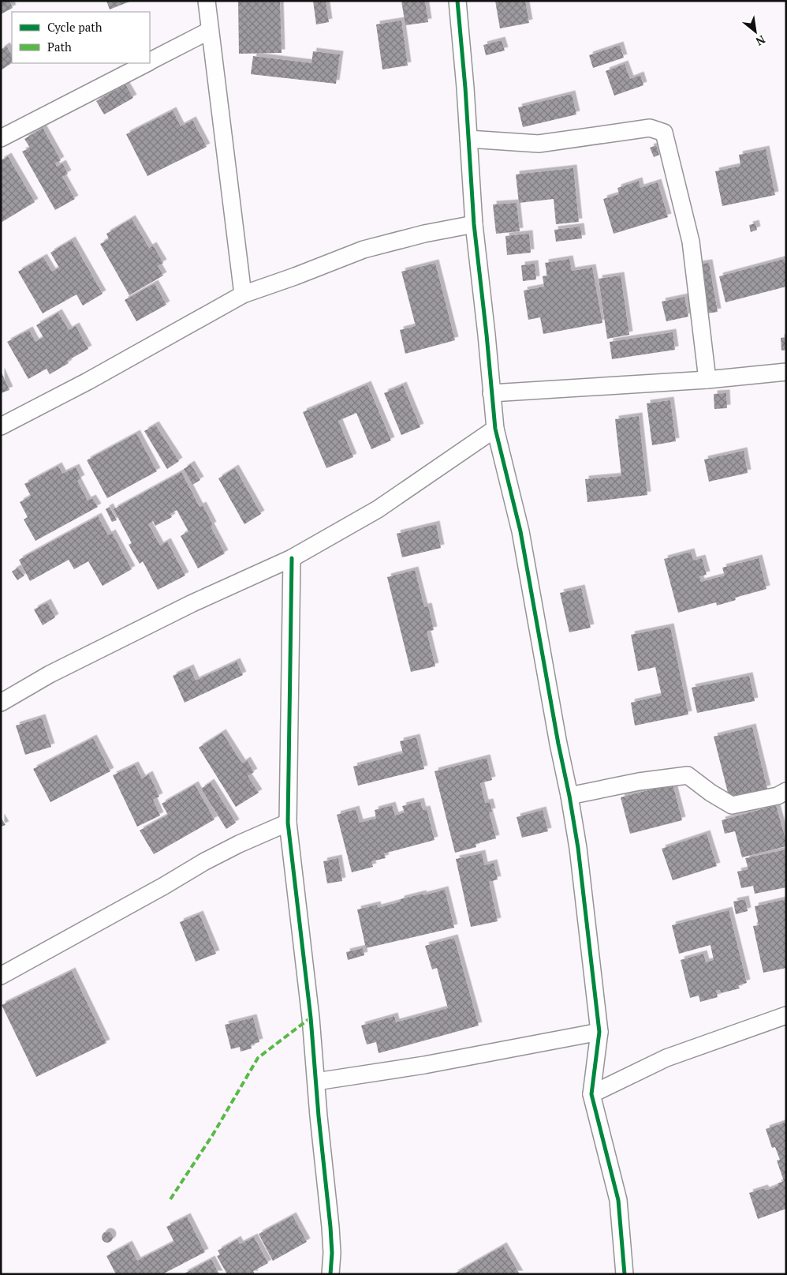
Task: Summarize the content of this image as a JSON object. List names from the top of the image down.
{
  "legend": ["Cycle path", "Path"],
  "north": "bottom right"
}
